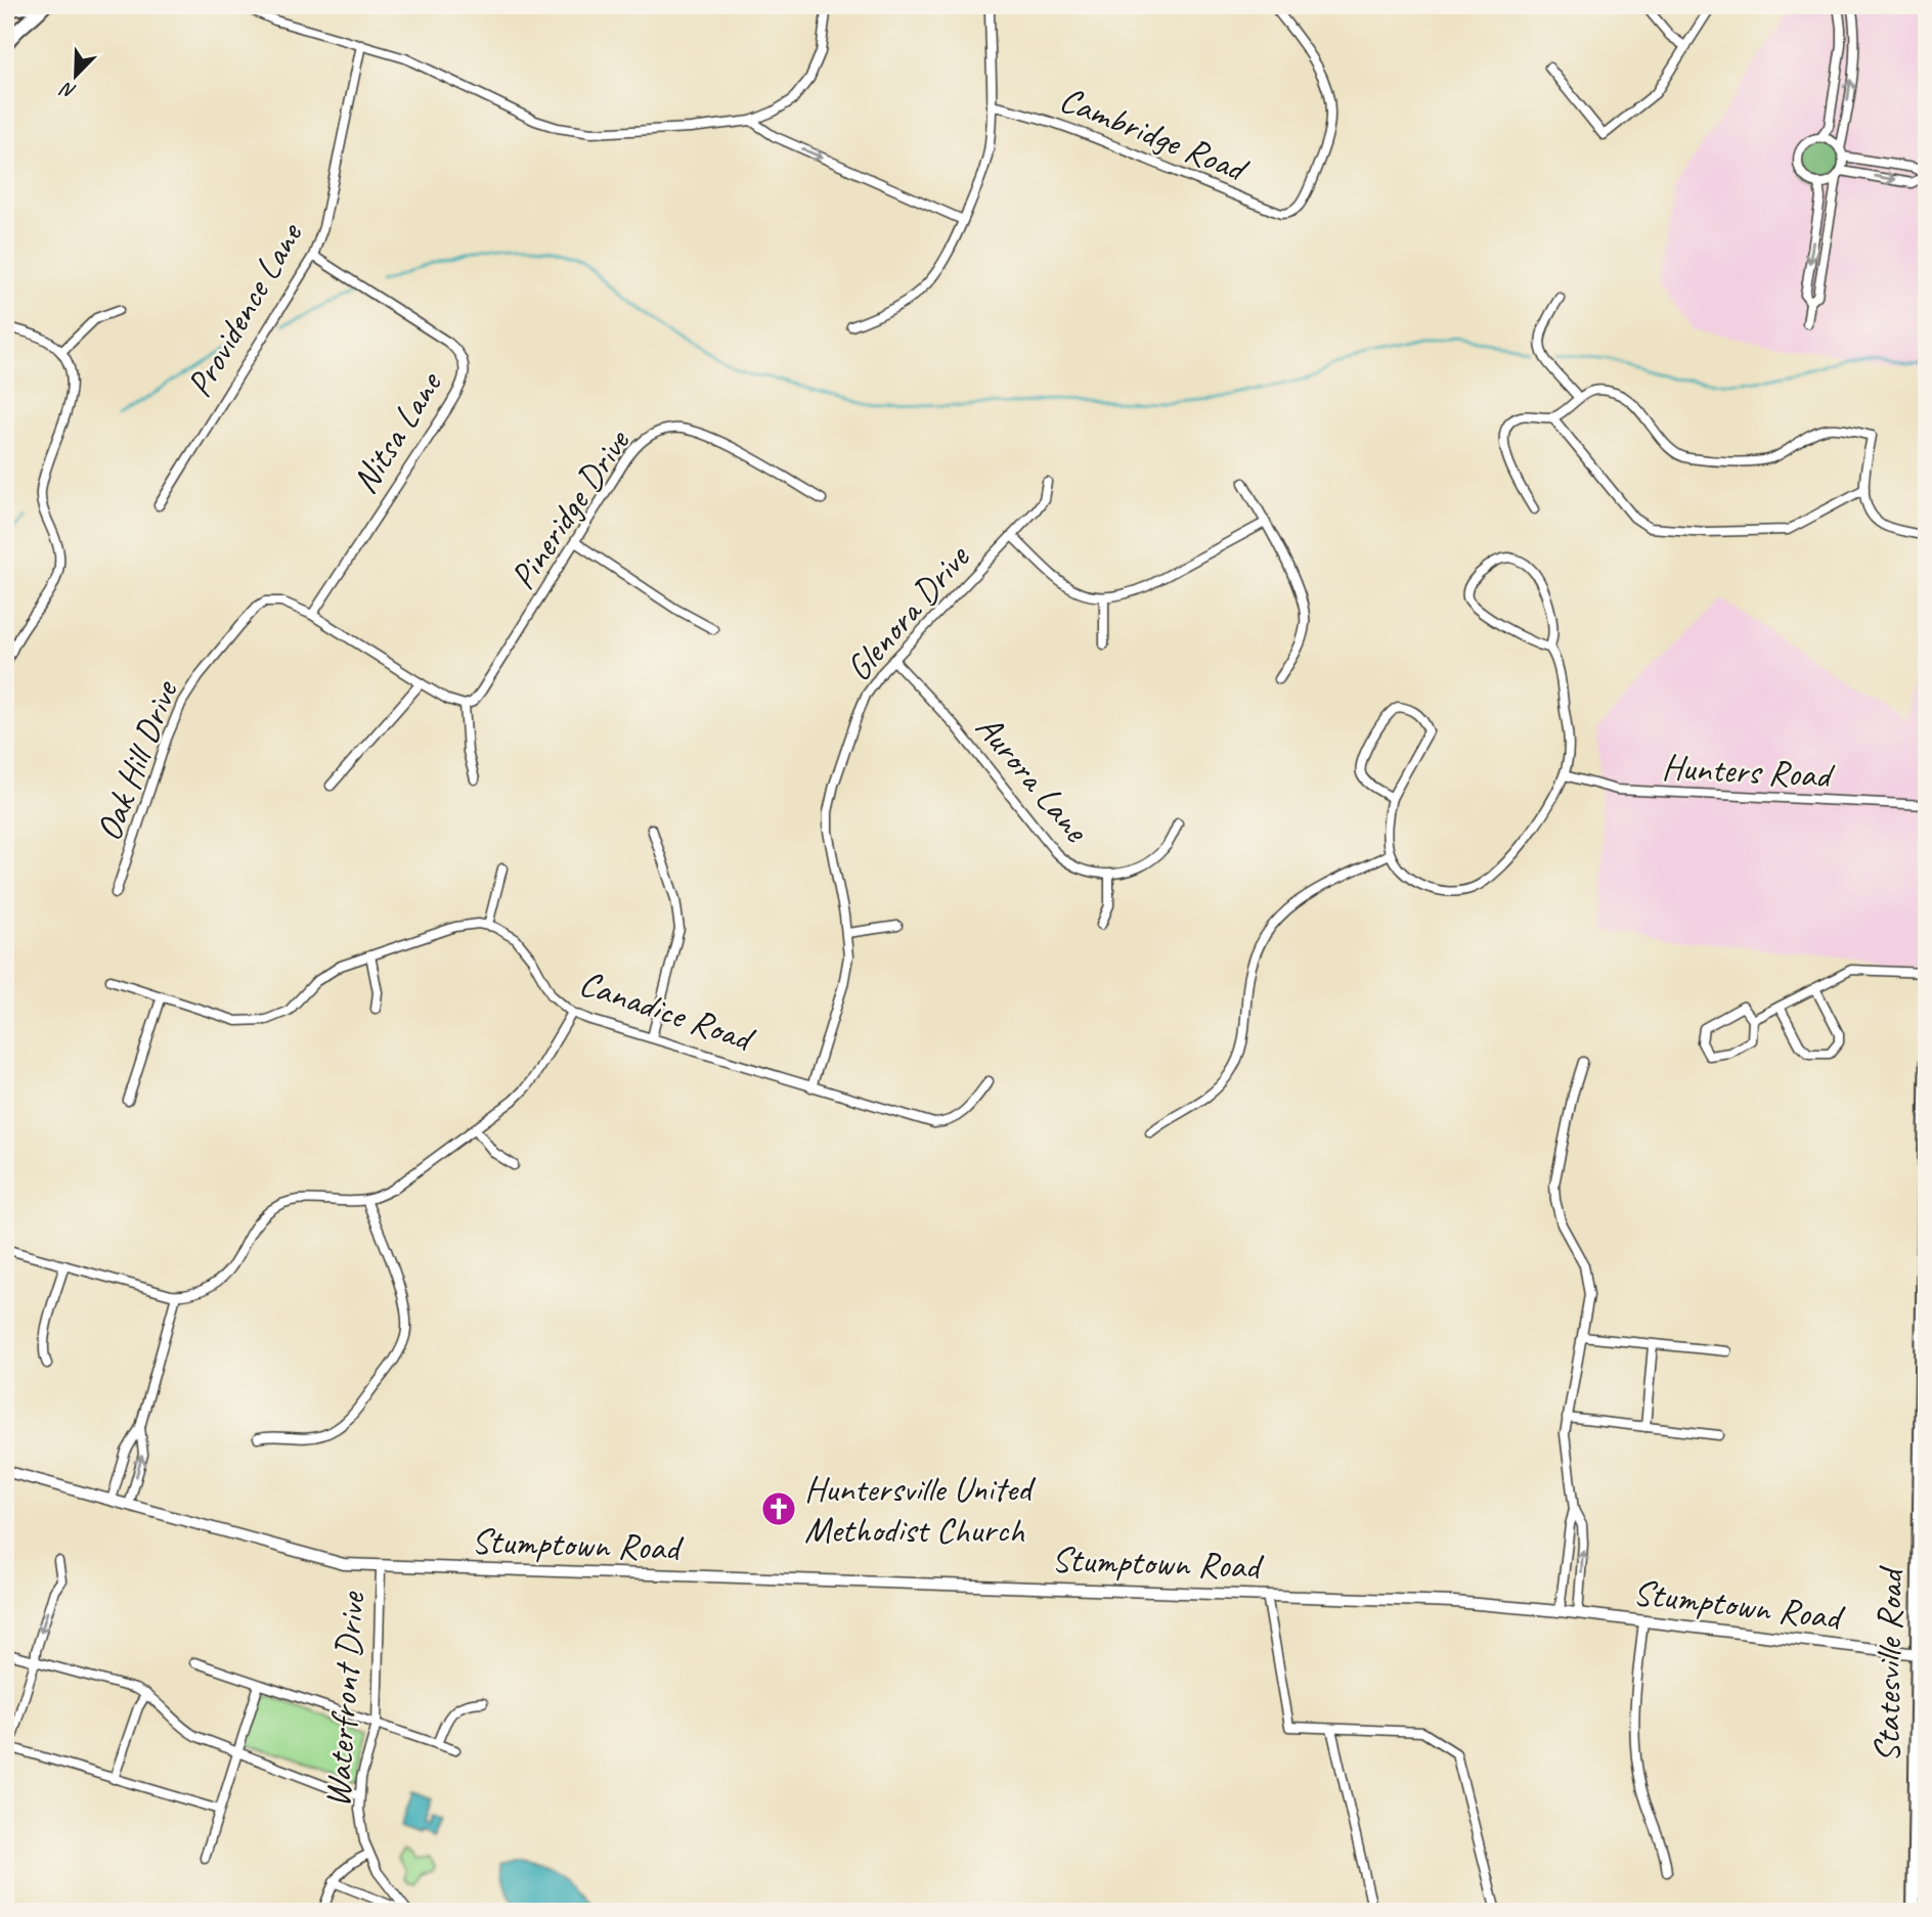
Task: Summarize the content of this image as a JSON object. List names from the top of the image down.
{
  "streets": {
    "main road": ["Statesville Road"],
    "street": [
      "Cambridge Road",
      "Providence Lane",
      "Nitsa Lane",
      "Pineridge Drive",
      "Glenora Drive",
      "Oak Hill Drive",
      "Hunters Road",
      "Aurora Lane",
      "Canadice Road",
      "Stumptown Road",
      "Waterfront Drive"
    ]
  },
  "crossings": [
    ["Providence Lane", "Nitsa Lane"],
    ["Nitsa Lane", "Oak Hill Drive"],
    ["Pineridge Drive", "Oak Hill Drive"],
    ["Glenora Drive", "Aurora Lane"],
    ["Glenora Drive", "Canadice Road"],
    ["Stumptown Road", "Statesville Road"],
    ["Stumptown Road", "Waterfront Drive"]
  ],
  "places": {
    "church": ["Huntersville United Methodist Church"]
  },
  "north": "bottom left"
}
